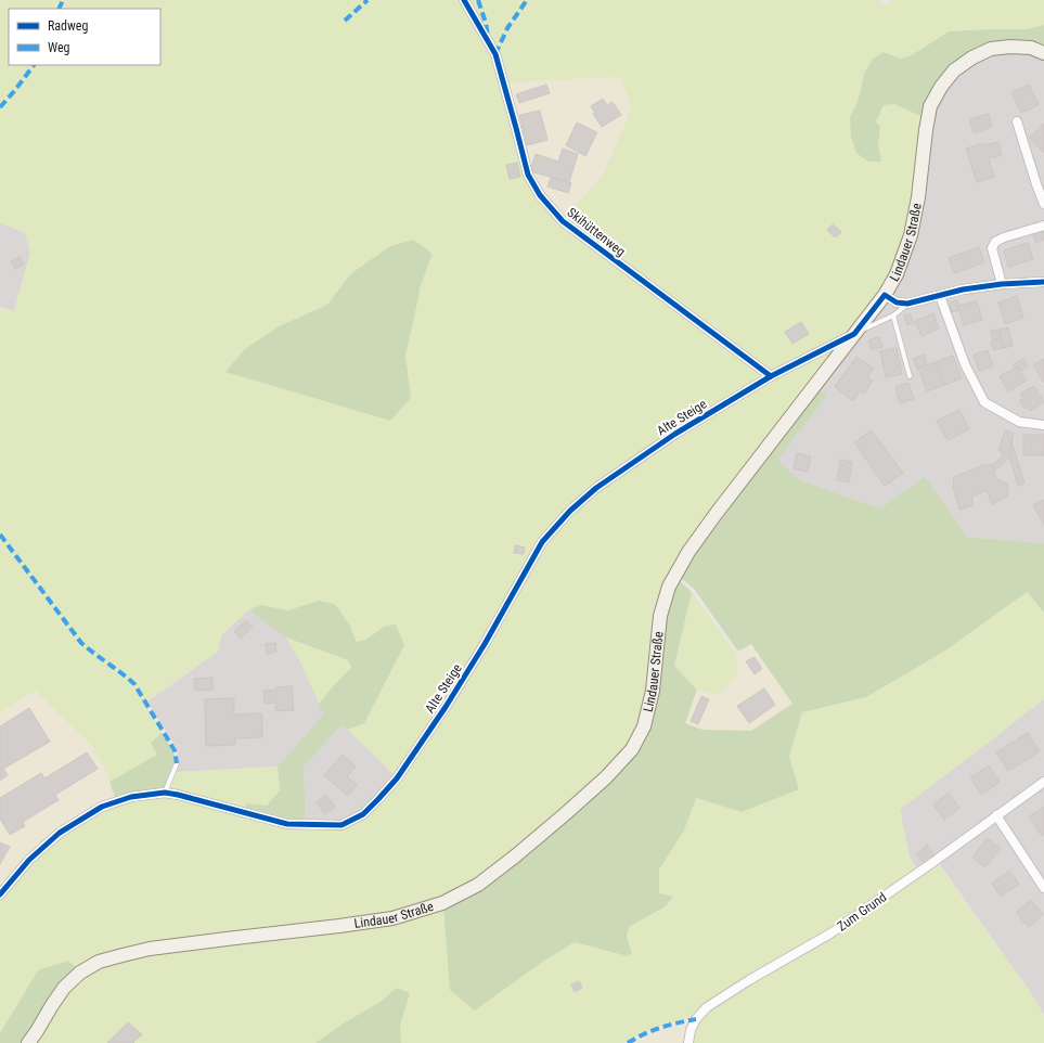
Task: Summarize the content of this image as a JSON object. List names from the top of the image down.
{
  "streets": {
    "main road": ["Lindauer Straße"],
    "street": ["Skihüttenweg", "Alte Steige", "Zum Grund"]
  },
  "crossings": [
    ["Skihüttenweg", "Alte Steige"],
    ["Lindauer Straße", "Alte Steige"]
  ],
  "legend": ["Radweg", "Weg"]
}
